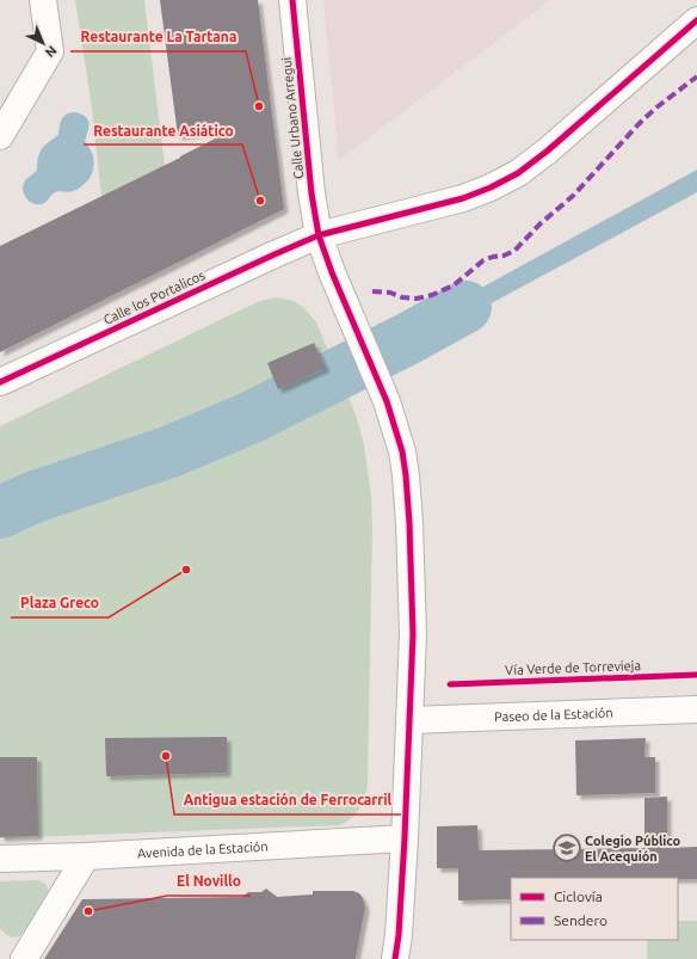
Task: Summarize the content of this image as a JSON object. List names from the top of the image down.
{
  "streets": {
    "street": [
      "Calle Urbano Arregui",
      "Calle los Portalicos",
      "Paseo de la Estación",
      "Avenida de la Estación"
    ],
    "cycle path": ["Vía Verde de Torrevieja"]
  },
  "crossings": [
    ["Calle Urbano Arregui", "Calle los Portalicos"],
    ["Calle Urbano Arregui", "Paseo de la Estación"],
    ["Calle Urbano Arregui", "Avenida de la Estación"]
  ],
  "places": {
    "other": [
      "Restaurante La Tartana",
      "Restaurante Asiático",
      "Plaza Greco",
      "Antigua estación de Ferrocarril",
      "El Novillo"
    ],
    "school or university": ["Colegio Público El Acequión"]
  },
  "legend": ["Ciclovía", "Sendero"],
  "north": "bottom right"
}
